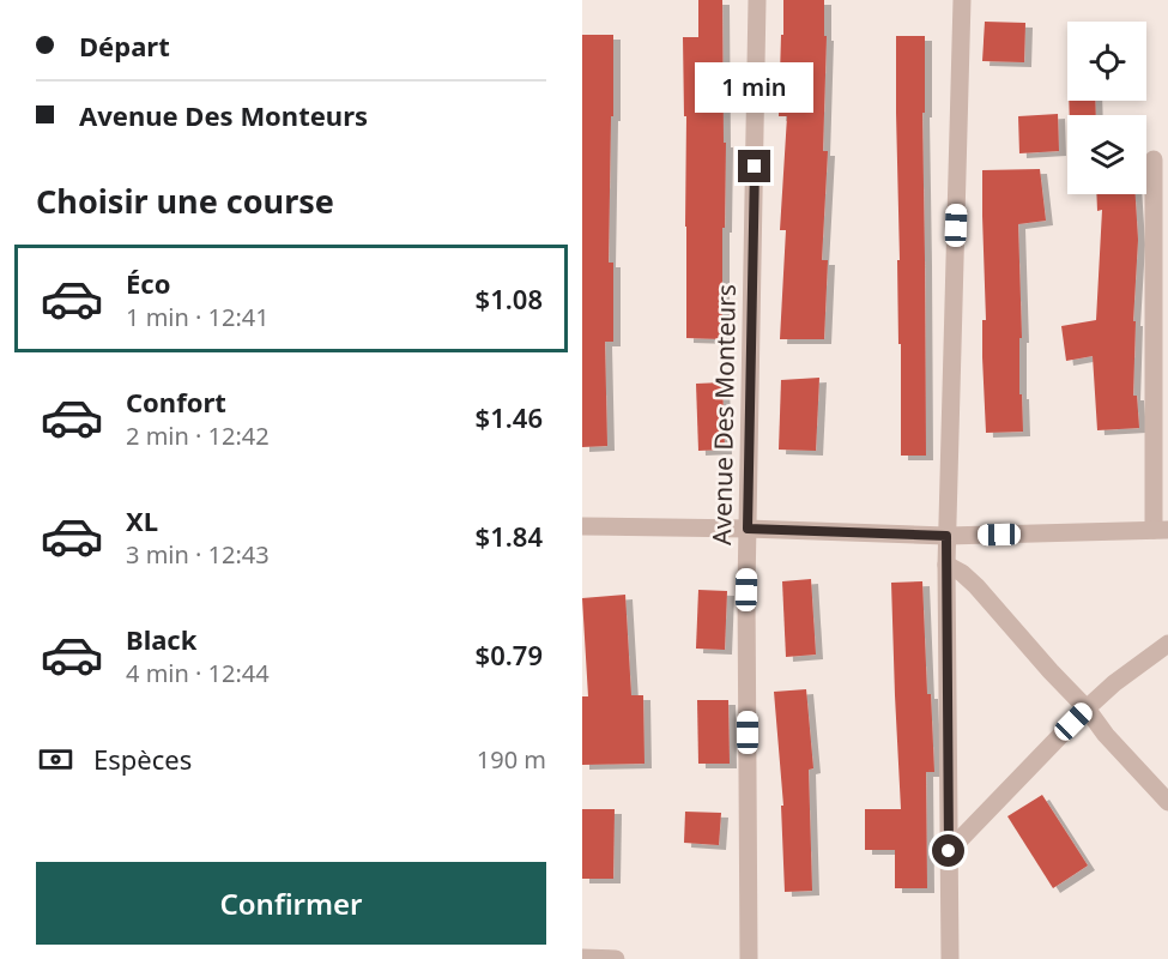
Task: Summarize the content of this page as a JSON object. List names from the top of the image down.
{
  "streets": {
    "street": ["Avenue Des Monteurs"]
  },
  "page": {
    "banner": ["Départ", "Avenue Des Monteurs"],
    "bubble": "1 min",
    "heading": "Choisir une course",
    "list": [
      {
        "name": "Éco",
        "note": "1 min · 12:41",
        "value": "$1.08"
      },
      {
        "name": "Confort",
        "note": "2 min · 12:42",
        "value": "$1.46"
      },
      {
        "name": "XL",
        "note": "3 min · 12:43",
        "value": "$1.84"
      },
      {
        "name": "Black",
        "note": "4 min · 12:44",
        "value": "$0.79"
      }
    ],
    "pay": ["Espèces", "190 m"],
    "buttons": "Confirmer"
  }
}
